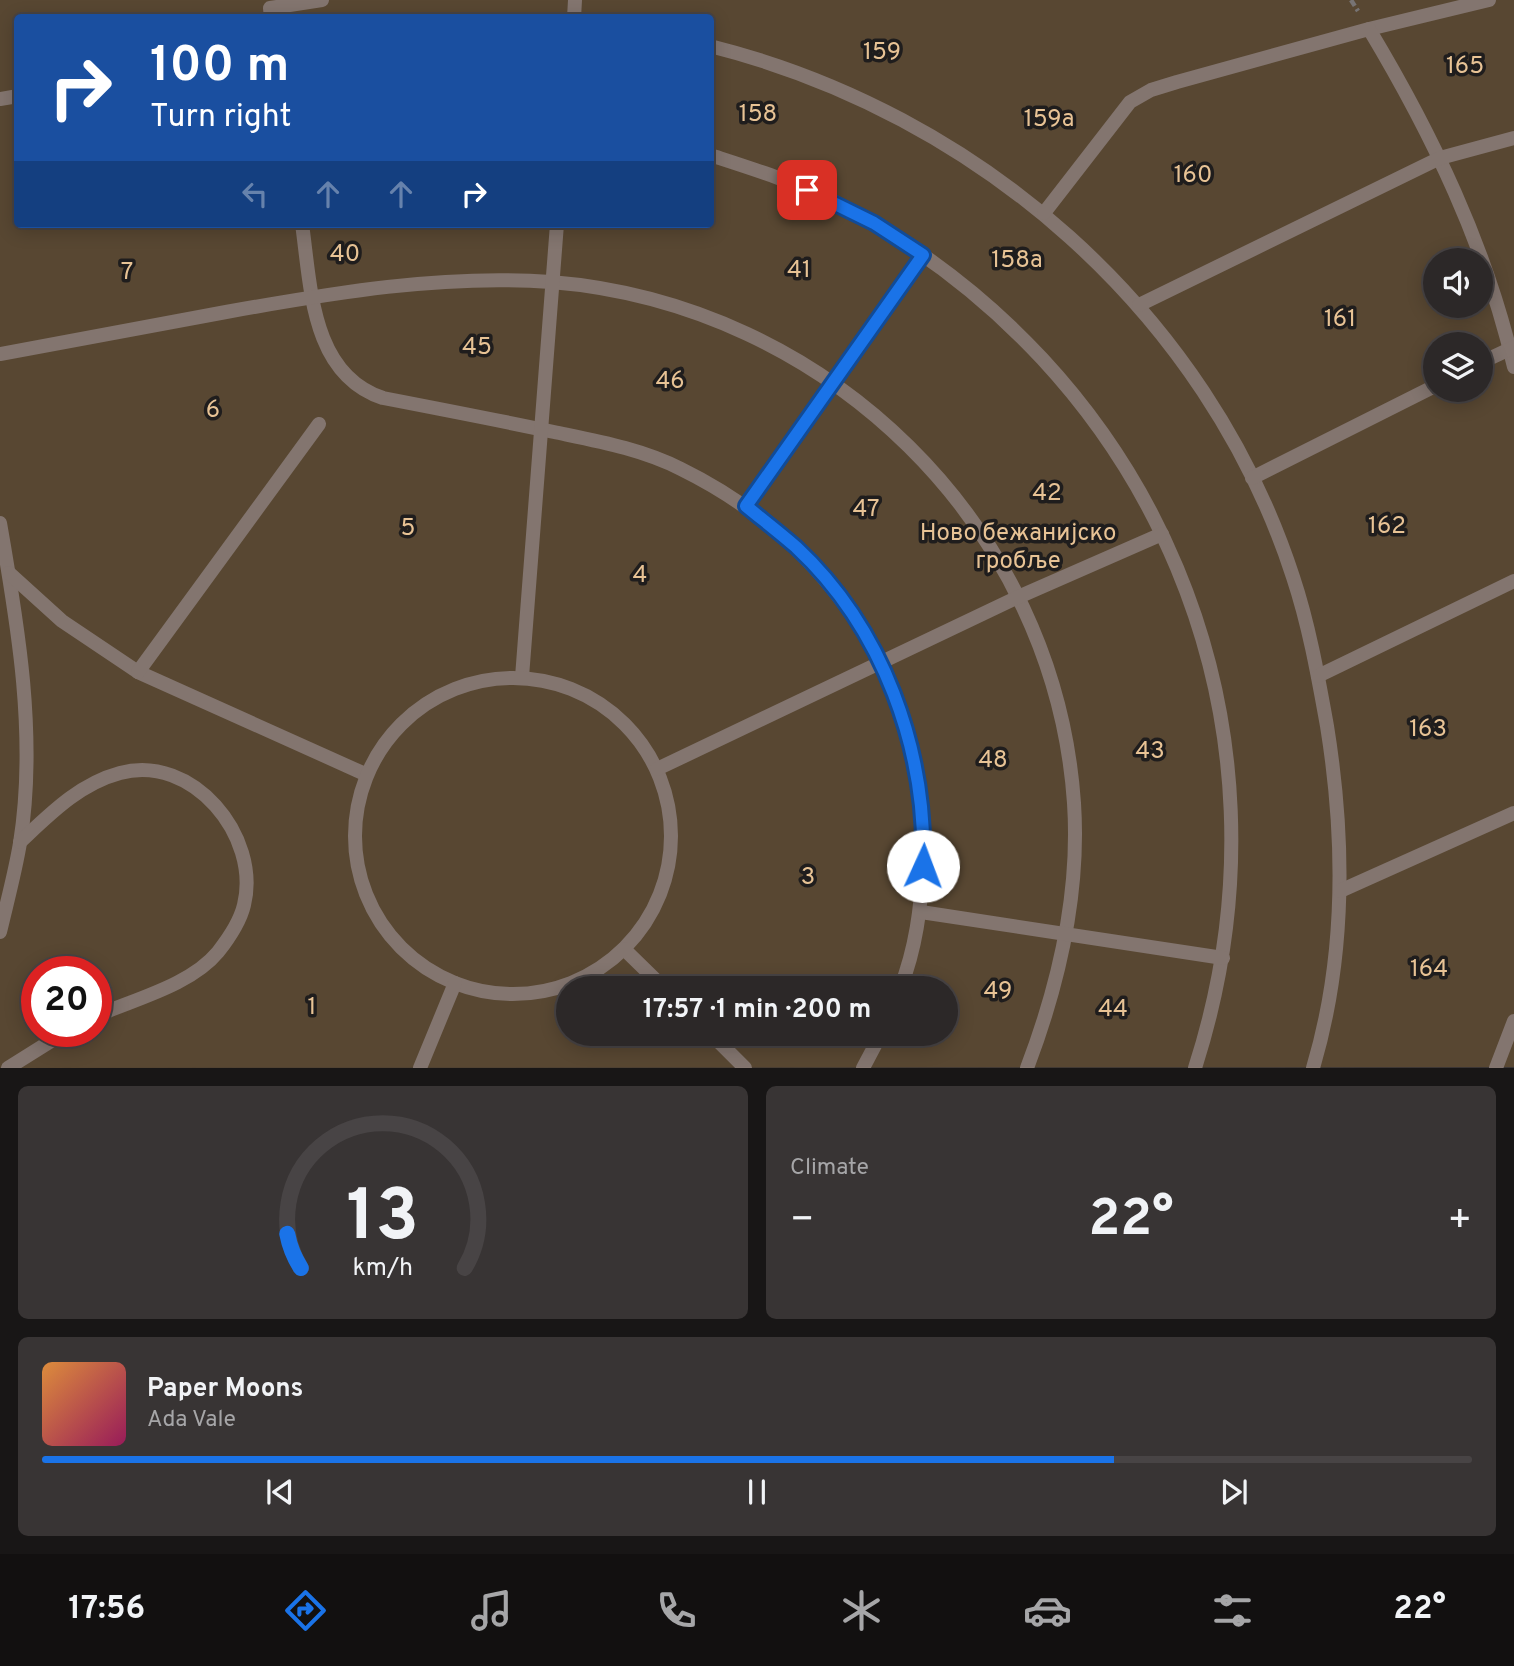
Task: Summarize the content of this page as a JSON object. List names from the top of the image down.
{
  "parks": [
    "159",
    "165",
    "158",
    "159a",
    "160",
    "40",
    "158a",
    "41",
    "7",
    "161",
    "45",
    "46",
    "6",
    "42",
    "47",
    "162",
    "5",
    "Ново бежанијско гробље",
    "4",
    "163",
    "43",
    "48",
    "3",
    "164",
    "49",
    "1",
    "44"
  ],
  "page": {
    "turn": ["100 m", "Turn right"],
    "limit": "20",
    "trip": "17:57 · 1 min · 200 m",
    "tile": "Climate",
    "heat": ["−", "22°", "+"],
    "song": ["Paper Moons", "Ada Vale"],
    "tabs": ["17:56", "22°"],
    "gauge": ["13", "km/h"]
  }
}
